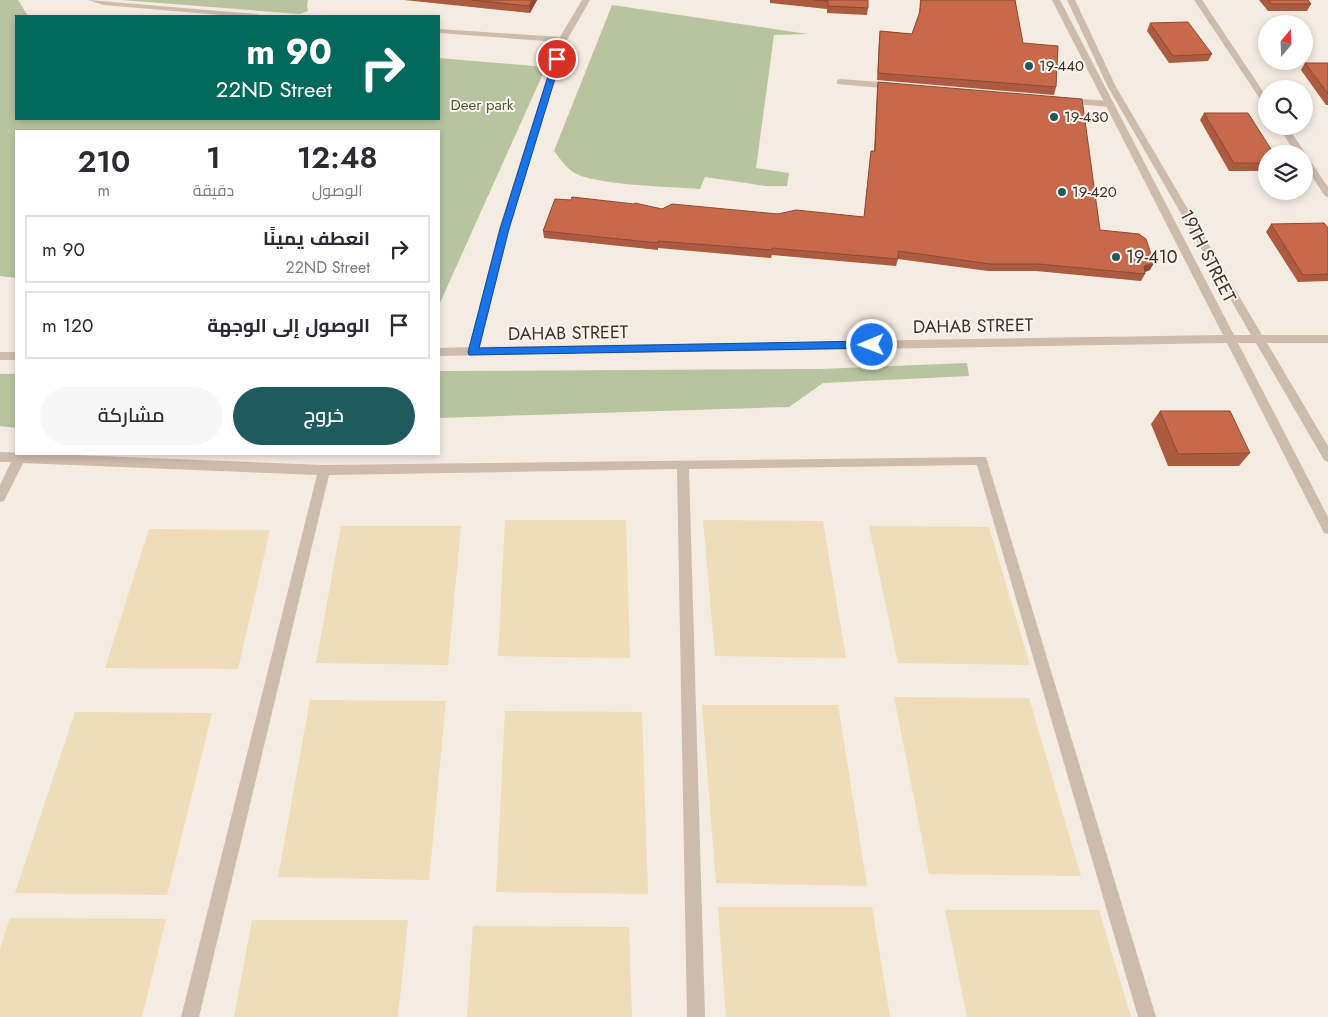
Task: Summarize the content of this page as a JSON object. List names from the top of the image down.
{
  "streets": {
    "street": ["19TH STREET", "DAHAB STREET"]
  },
  "crossings": [
    ["19TH STREET", "DAHAB STREET"]
  ],
  "parks": ["Deer park"],
  "places": [
    "19-440",
    "19-430",
    "19-420",
    "19-410"
  ],
  "north": "top",
  "page": {
    "turn": ["90 m", "22ND Street"],
    "eta": [
      "12:48",
      "الوصول",
      "1",
      "دقيقة",
      "210",
      "m"
    ],
    "list": [
      {
        "name": "انعطف يمينًا",
        "note": "22ND Street",
        "value": "90 m"
      },
      {
        "name": "الوصول إلى الوجهة",
        "value": "120 m"
      }
    ],
    "buttons": ["خروج", "مشاركة"]
  }
}
